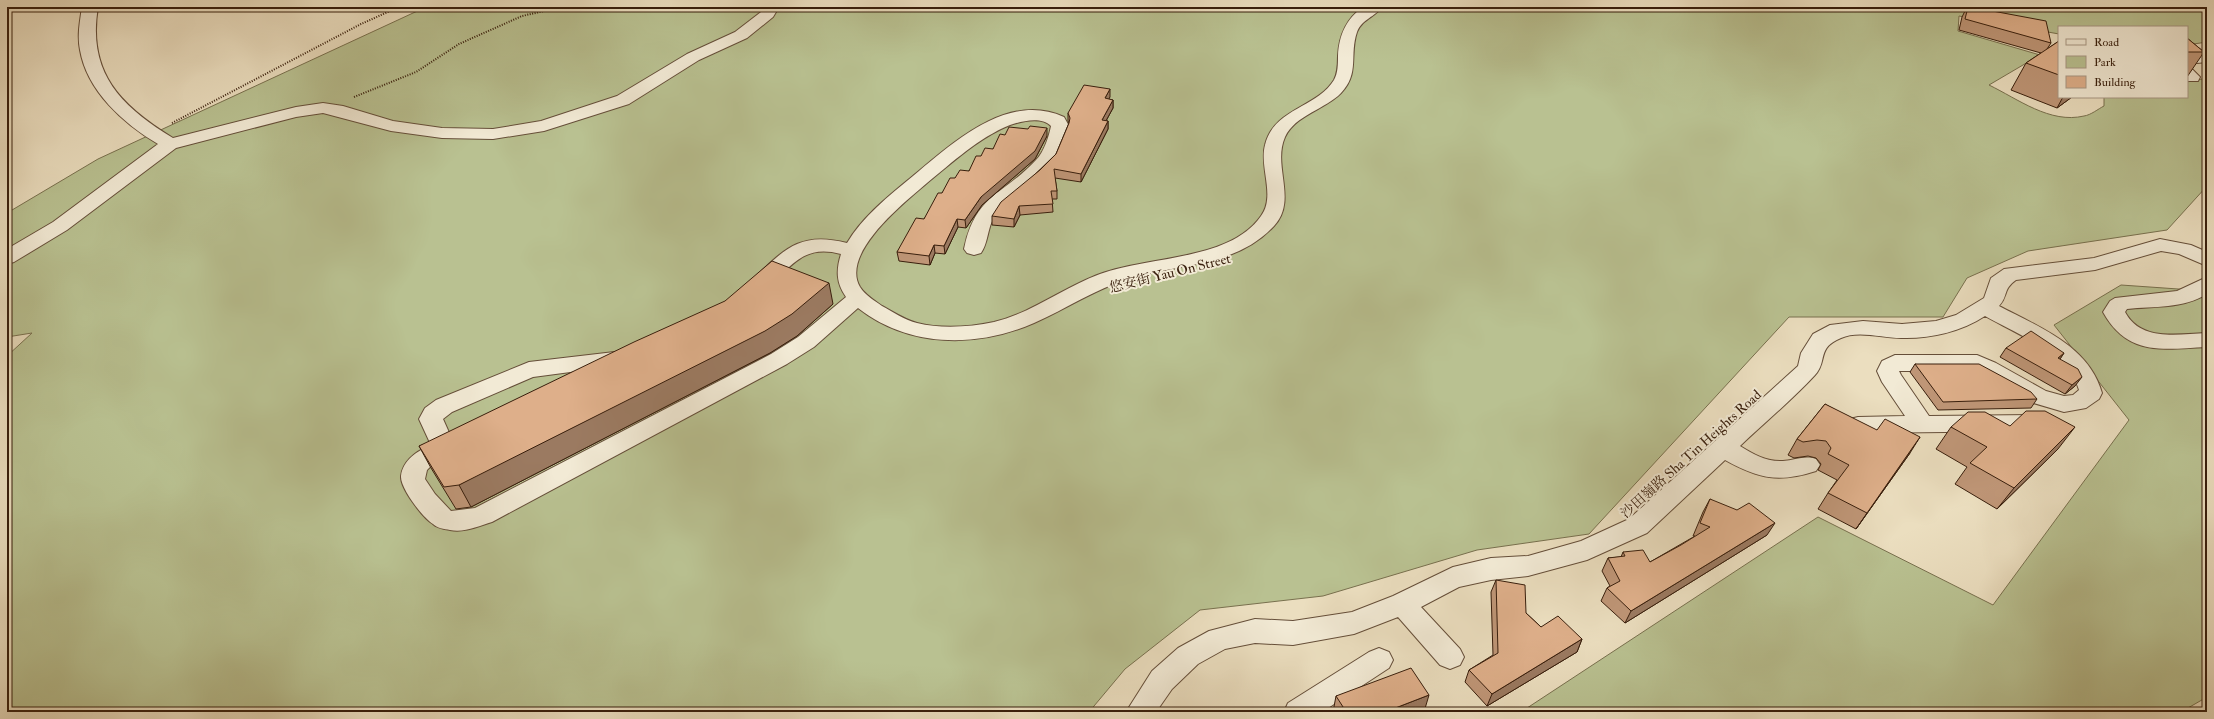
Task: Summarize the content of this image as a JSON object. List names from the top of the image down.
{
  "streets": {
    "street": ["悠安街 Yau On Street", "沙田嶺路 Sha Tin Heights Road"]
  },
  "legend": ["Road", "Park", "Building"]
}
